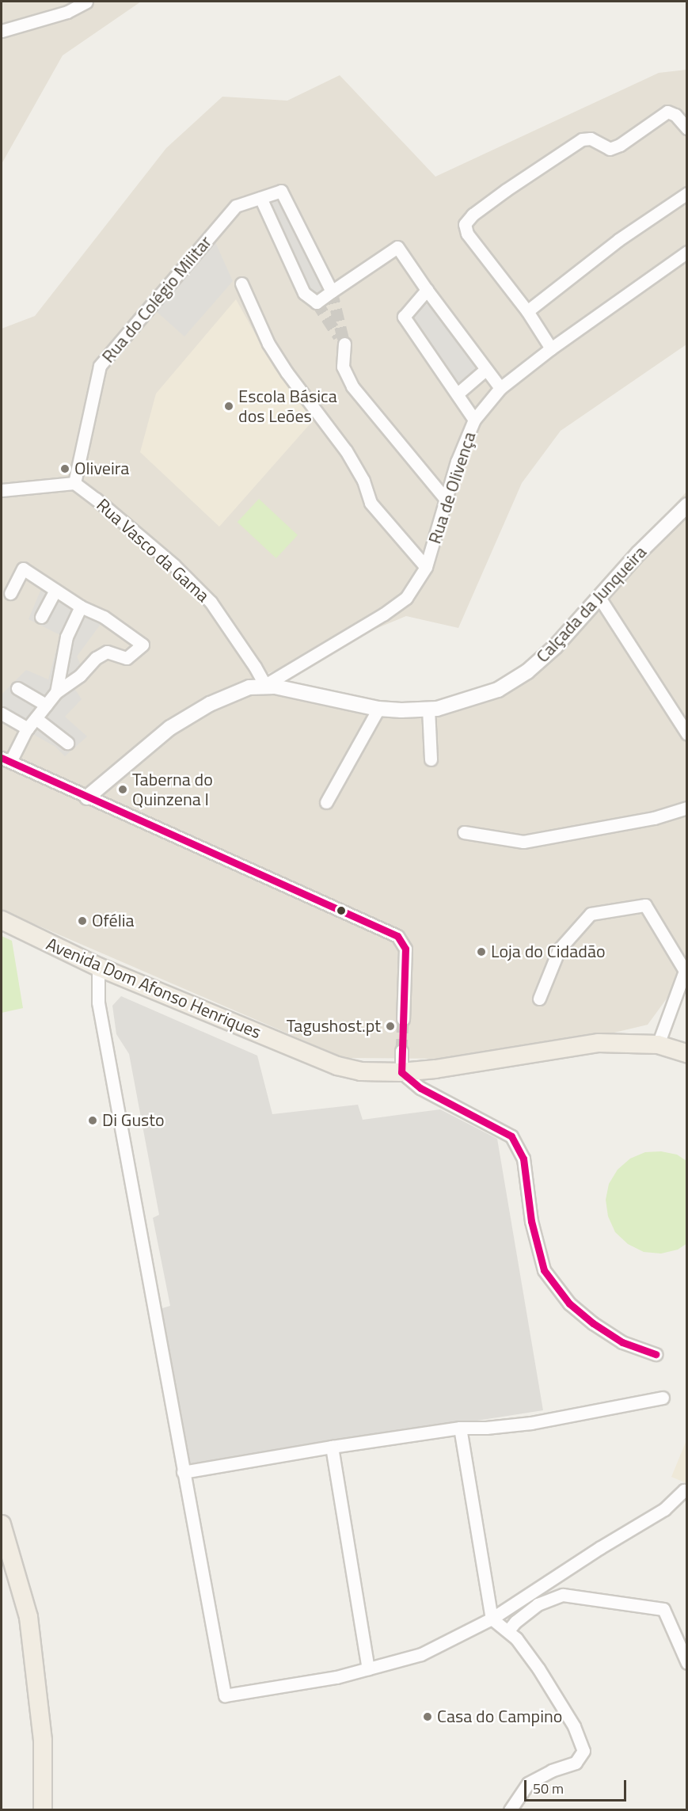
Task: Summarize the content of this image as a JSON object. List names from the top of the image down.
{
  "streets": {
    "main road": ["Avenida Dom Afonso Henriques"],
    "street": [
      "Rua do Colégio Militar",
      "Rua de Olivença",
      "Rua Vasco da Gama",
      "Calçada da Junqueira"
    ]
  },
  "crossings": [
    ["Rua do Colégio Militar", "Rua Vasco da Gama"],
    ["Rua de Olivença", "Rua Vasco da Gama"],
    ["Rua de Olivença", "Calçada da Junqueira"],
    ["Rua Vasco da Gama", "Calçada da Junqueira"]
  ],
  "places": [
    "Escola Básica dos Leões",
    "Oliveira",
    "Taberna do Quinzena I",
    "Ofélia",
    "Loja do Cidadão",
    "Tagushost.pt",
    "Di Gusto",
    "Casa do Campino"
  ],
  "scale_bar": "50 m"
}
